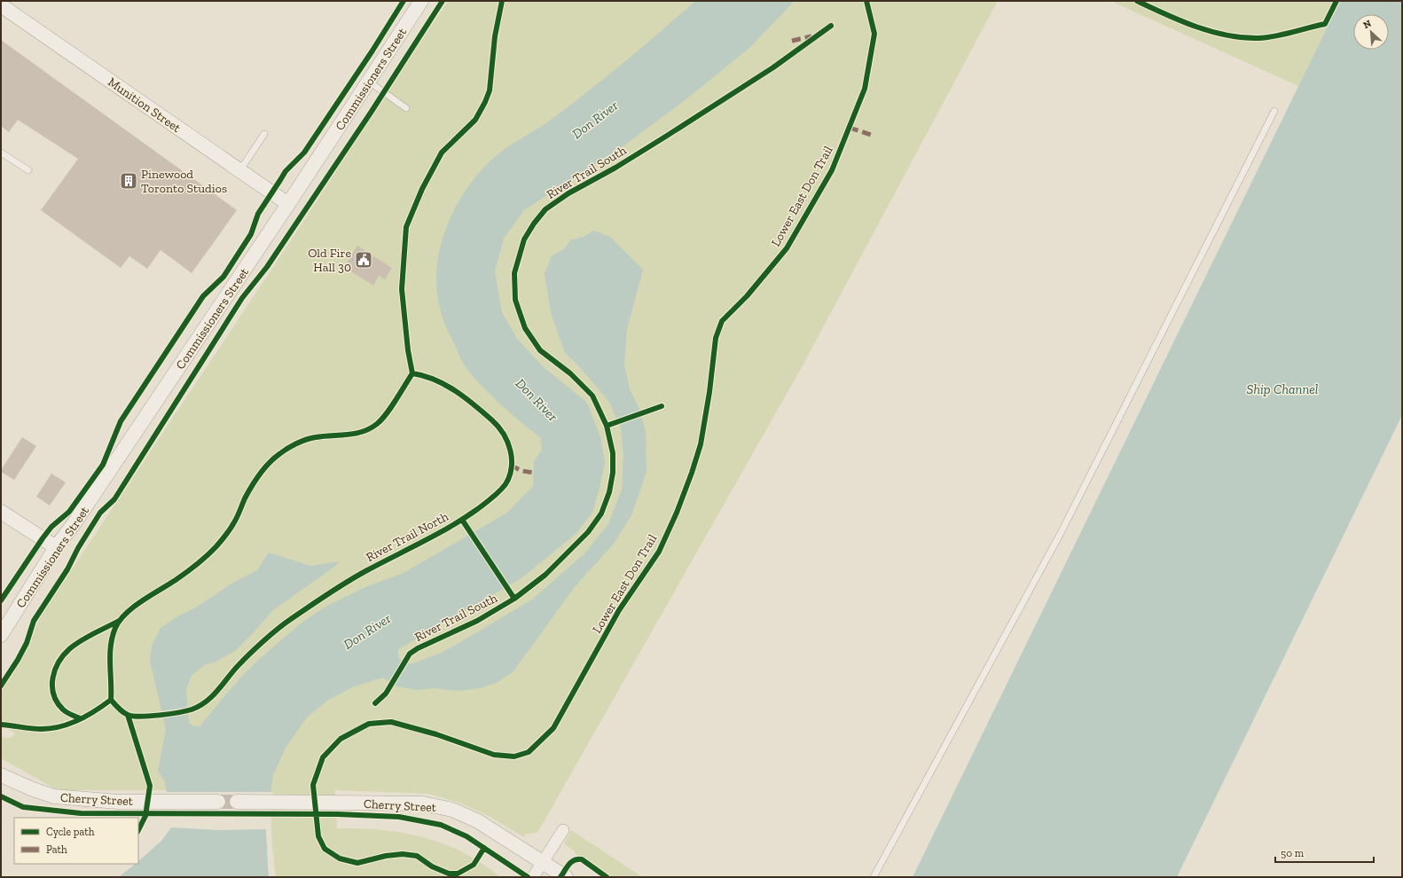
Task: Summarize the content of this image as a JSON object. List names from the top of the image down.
{
  "streets": {
    "street": ["Commissioners Street", "Munition Street", "Cherry Street"],
    "cycle path": ["River Trail South", "Lower East Don Trail", "River Trail North"]
  },
  "crossings": [
    ["Commissioners Street", "Munition Street"]
  ],
  "water": ["Don River", "Ship Channel"],
  "places": {
    "building": ["Pinewood Toronto Studios"],
    "public building": ["Old Fire Hall 30"]
  },
  "legend": ["Cycle path", "Path"],
  "scale_bar": "50 m",
  "north": "top left"
}
